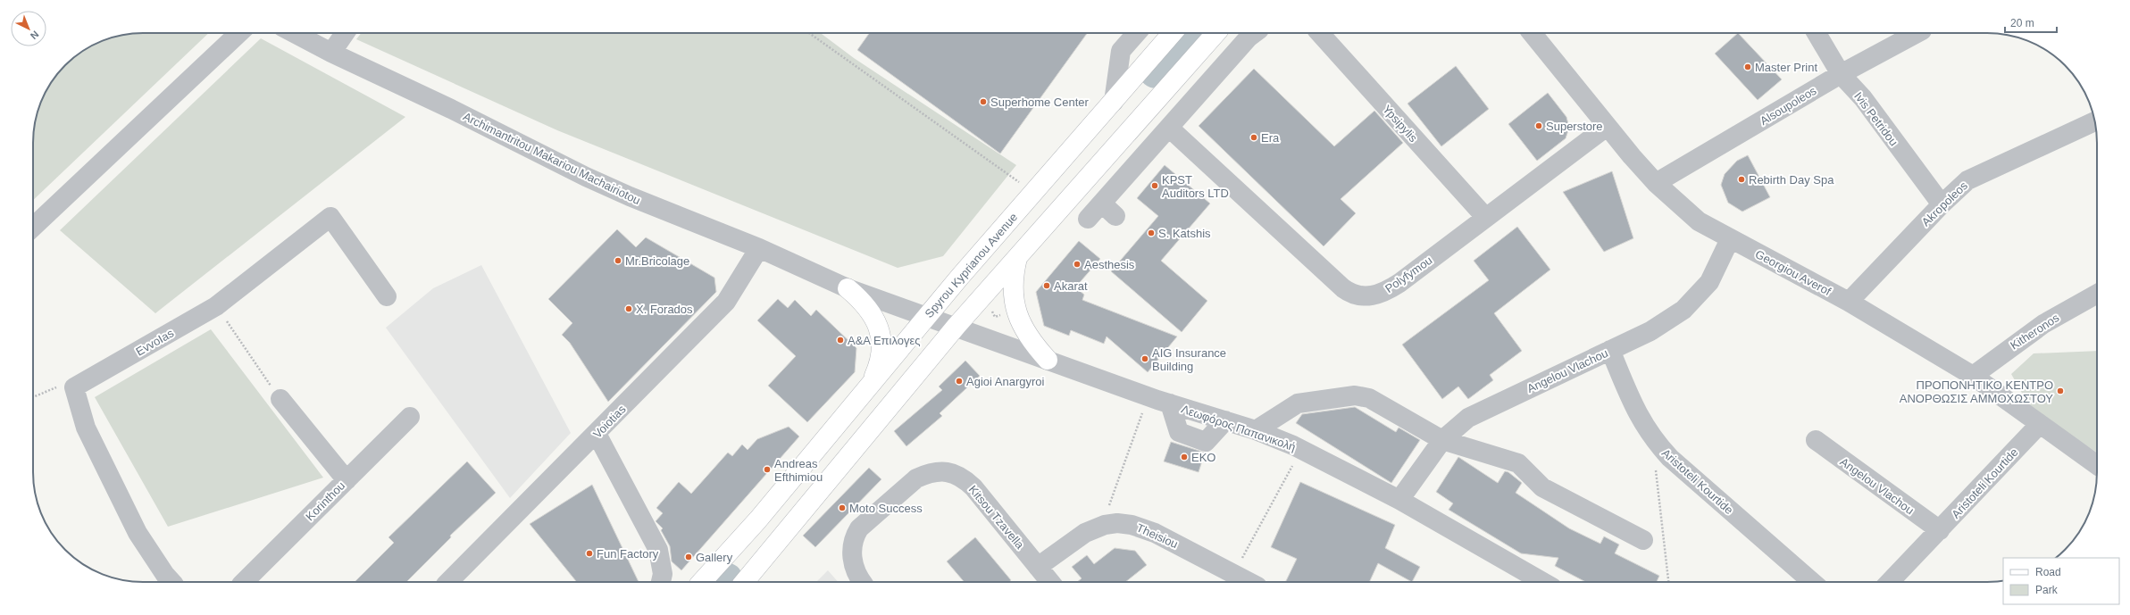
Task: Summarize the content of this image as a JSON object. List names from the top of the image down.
{
  "streets": {
    "main road": ["Spyrou Kyprianou Avenue"],
    "street": [
      "Alsoupoleos",
      "Ivis Petridou",
      "Ypsipylis",
      "Archimantritou Makariou Machairiotou",
      "Akropoleos",
      "Georgiou Averof",
      "Polyfymou",
      "Kitheronos",
      "EvvoIas",
      "Angelou Vlachou",
      "Voiotias",
      "Λεωφόρος Παπανικολή",
      "Aristoteli Kourtide",
      "Korinthou",
      "Kitsou Tzavella",
      "Theisiou"
    ]
  },
  "crossings": [
    ["Alsoupoleos", "Ivis Petridou"],
    ["Alsoupoleos", "Georgiou Averof"],
    ["Ivis Petridou", "Akropoleos"],
    ["Ypsipylis", "Polyfymou"],
    ["Archimantritou Makariou Machairiotou", "Spyrou Kyprianou Avenue"],
    ["Archimantritou Makariou Machairiotou", "Voiotias"],
    ["Archimantritou Makariou Machairiotou", "Λεωφόρος Παπανικολή"],
    ["Akropoleos", "Georgiou Averof"],
    ["Spyrou Kyprianou Avenue", "Λεωφόρος Παπανικολή"],
    ["Georgiou Averof", "Polyfymou"],
    ["Georgiou Averof", "Kitheronos"],
    ["Georgiou Averof", "Angelou Vlachou"],
    ["Georgiou Averof", "Aristoteli Kourtide"],
    ["Angelou Vlachou", "Λεωφόρος Παπανικολή"],
    ["Angelou Vlachou", "Aristoteli Kourtide"],
    ["Kitsou Tzavella", "Theisiou"]
  ],
  "places": [
    "Master Print",
    "Superhome Center",
    "Superstore",
    "Era",
    "Rebirth Day Spa",
    "KPST Auditors LTD",
    "S. Katshis",
    "Mr.Bricolage",
    "Aesthesis",
    "Akarat",
    "X. Forados",
    "Α&Α Επιλογες",
    "AIG Insurance Building",
    "Agioi Anargyroi",
    "ΠΡΟΠΟΝΗΤΙΚΟ ΚΕΝΤΡΟ ΑΝΟΡΘΩΣΙΣ ΑΜΜΟΧΩΣΤΟΥ",
    "EKO",
    "Andreas Efthimiou",
    "Moto Success",
    "Fun Factory",
    "Gallery"
  ],
  "legend": ["Road", "Park"],
  "scale_bar": "20 m",
  "north": "bottom right"
}
